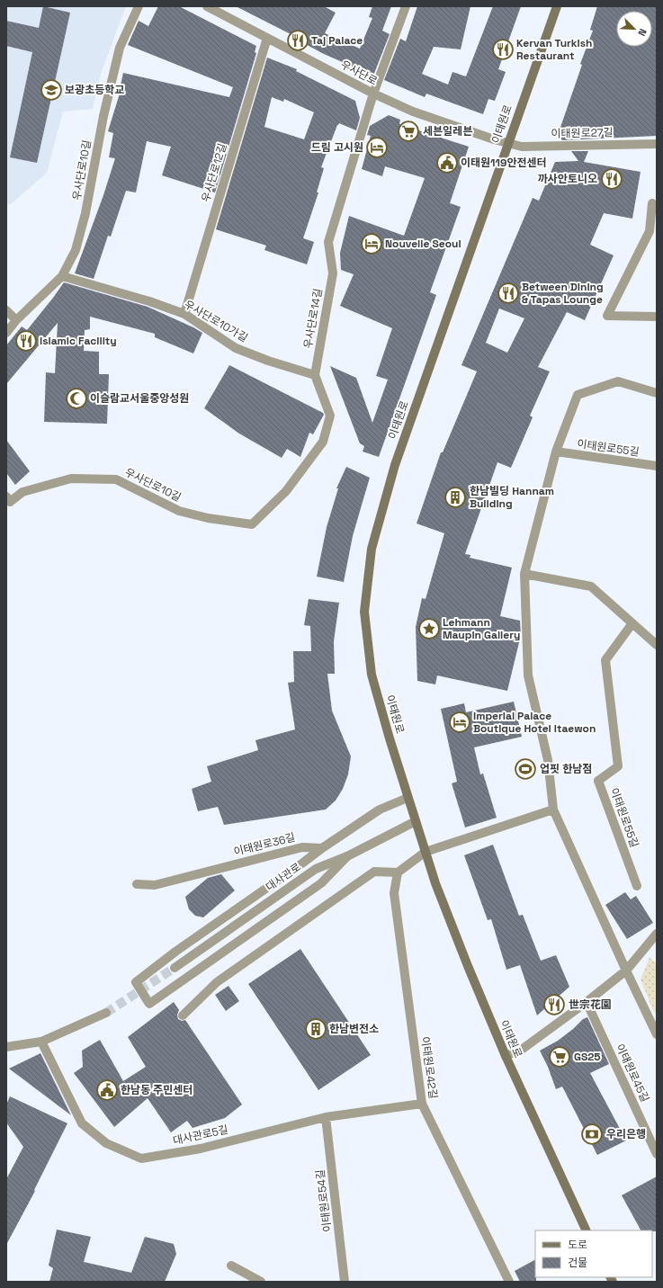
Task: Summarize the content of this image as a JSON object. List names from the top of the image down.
{
  "streets": {
    "main road": ["이태원로"],
    "street": [
      "우사단로",
      "이태원로27길",
      "우사단로10길",
      "우사단로12길",
      "우사단로14길",
      "우사단로10가길",
      "이태원로55길",
      "이태원로36길",
      "대사관로",
      "이태원로42길",
      "이태원로45길",
      "대사관로5길",
      "이태원로54길"
    ]
  },
  "crossings": [
    ["우사단로", "이태원로"],
    ["우사단로", "이태원로27길"],
    ["우사단로", "우사단로12길"],
    ["우사단로", "우사단로14길"],
    ["이태원로", "이태원로27길"],
    ["이태원로", "대사관로"],
    ["우사단로10길", "우사단로14길"],
    ["우사단로10길", "우사단로10가길"],
    ["우사단로12길", "우사단로10가길"],
    ["우사단로14길", "우사단로10가길"],
    ["이태원로42길", "대사관로5길"],
    ["대사관로5길", "이태원로54길"]
  ],
  "places": {
    "restaurant": [
      "Taj Palace",
      "Kervan Turkish Restaurant",
      "까사안토니오",
      "Between Dining & Tapas Lounge",
      "Islamic Facility",
      "世宗花園"
    ],
    "school or university": ["보광초등학교"],
    "supermarket": ["세븐일레븐", "GS25"],
    "hotel": ["드림 고시원", "Nouvelle Seoul", "Imperial Palace Boutique Hotel Itaewon"],
    "public building": ["이태원119안전센터", "한남동 주민센터"],
    "mosque": ["이슬람교서울중앙성원"],
    "building": ["한남빌딩 Hannam Building", "한남변전소"],
    "place": ["Lehmann Maupin Gallery"],
    "sports": ["업핏 한남점"],
    "bank": ["우리은행"]
  },
  "legend": ["도로", "건물"],
  "north": "bottom right"
}
